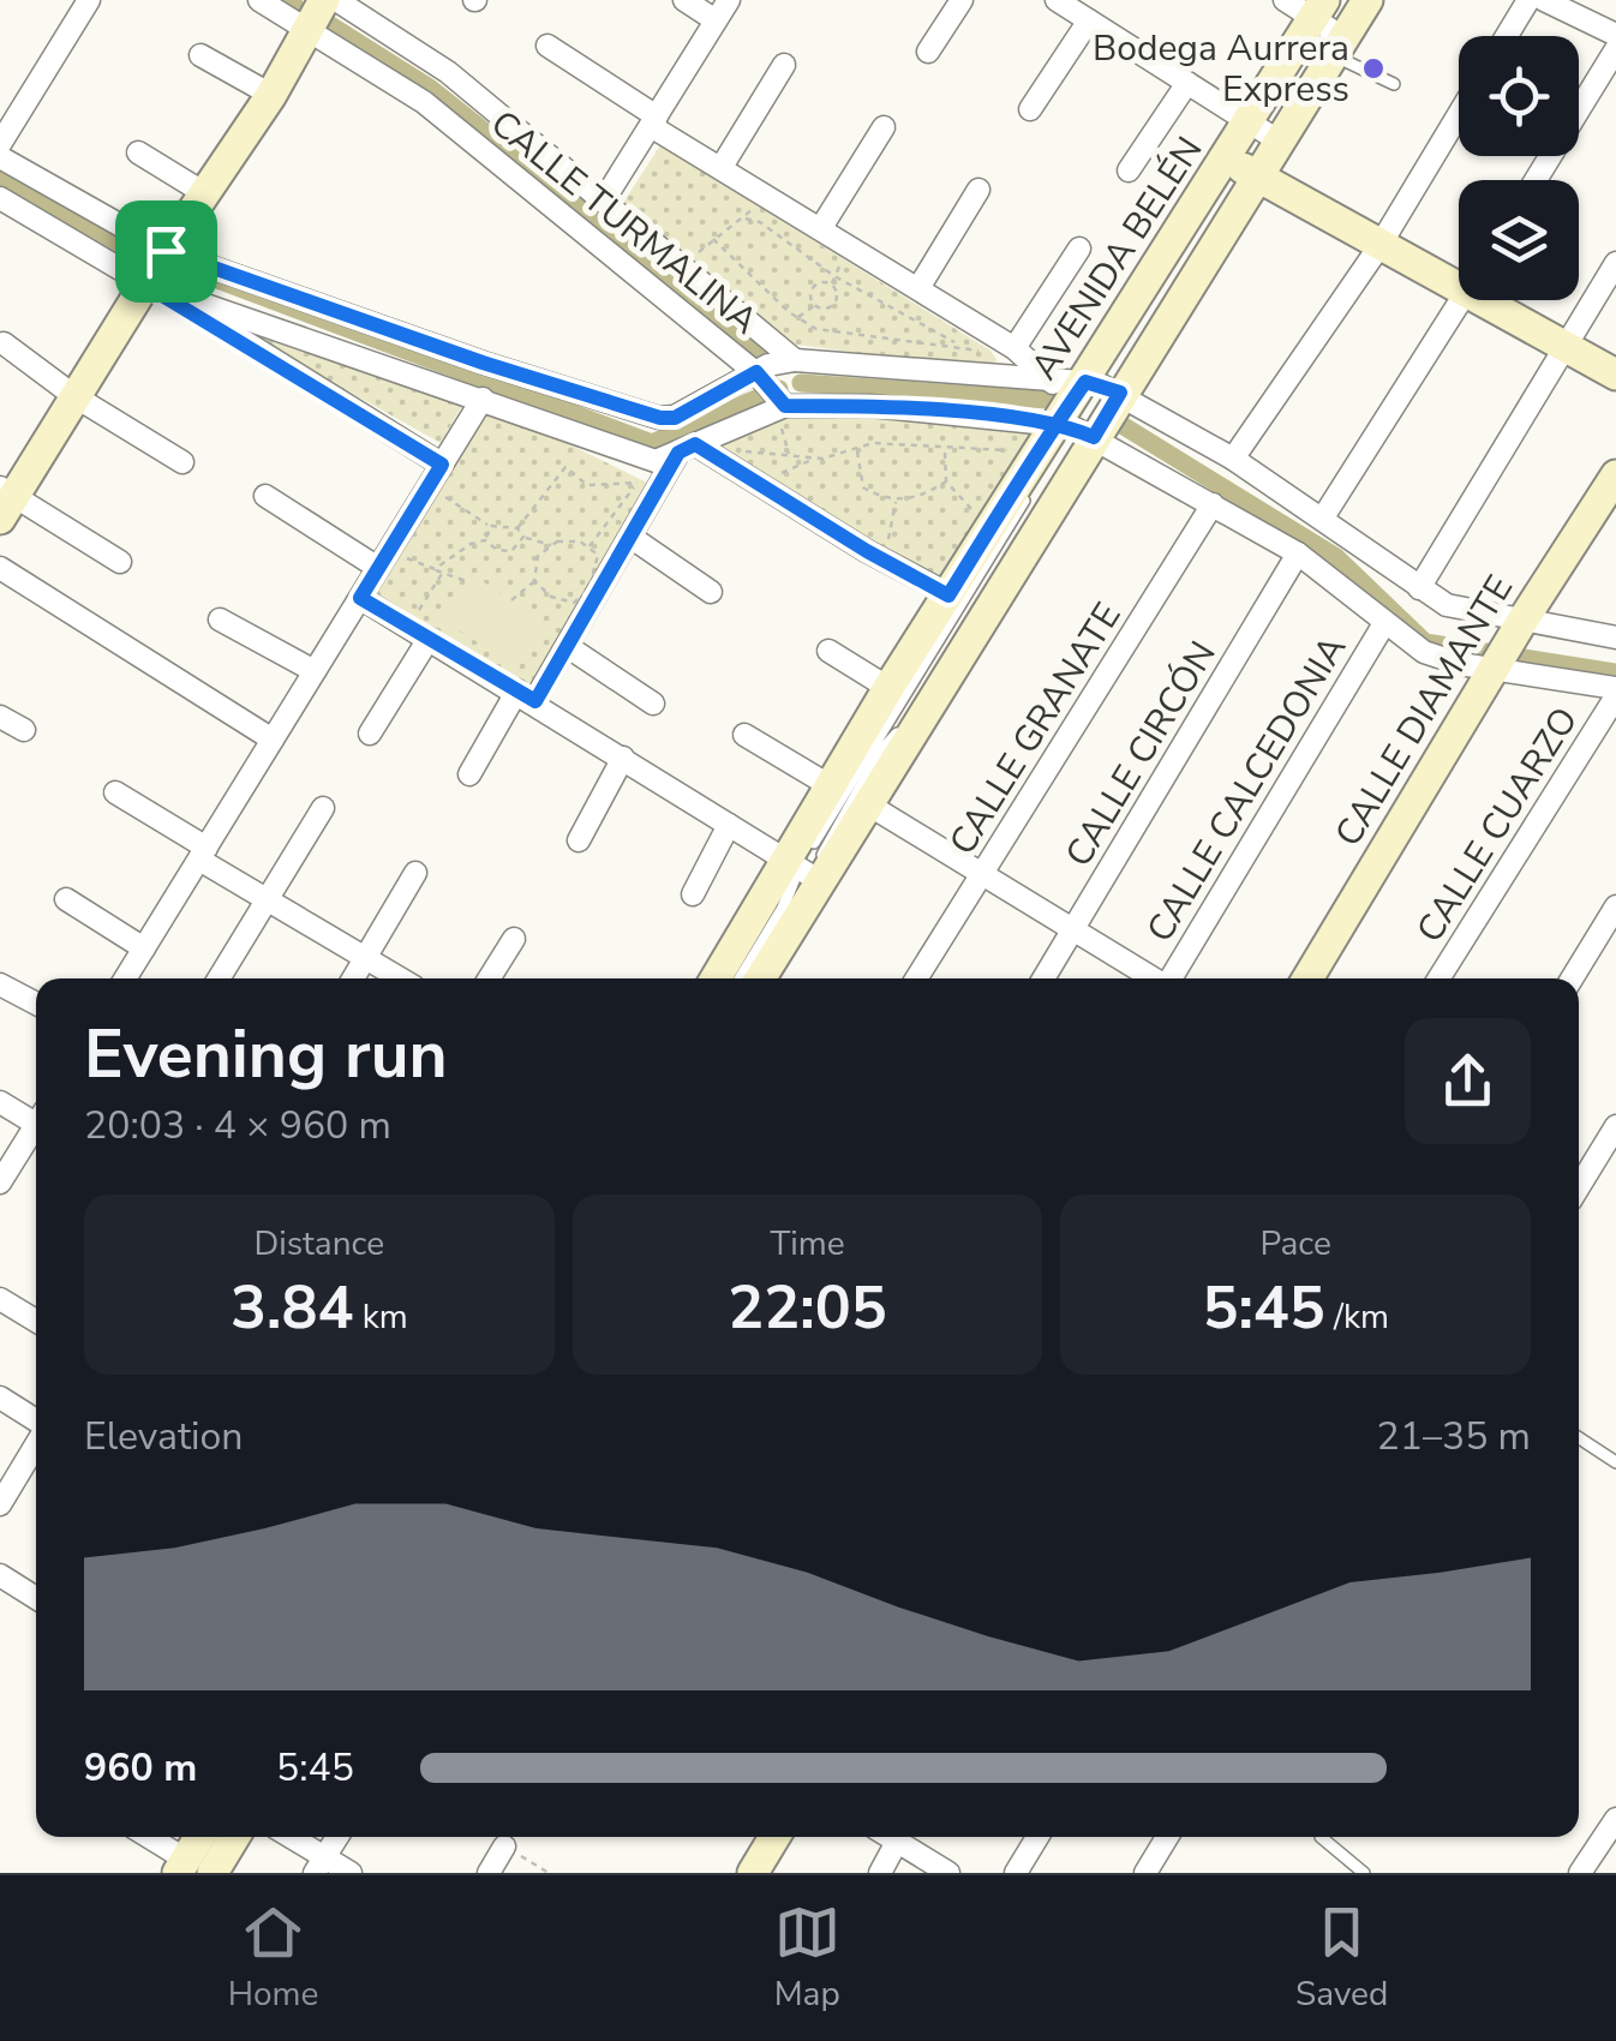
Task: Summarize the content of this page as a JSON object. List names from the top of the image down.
{
  "streets": {
    "main road": ["AVENIDA BELÉN", "CALLE DIAMANTE"],
    "street": [
      "CALLE TURMALINA",
      "CALLE GRANATE",
      "CALLE CIRCÓN",
      "CALLE CALCEDONIA",
      "CALLE CUARZO"
    ]
  },
  "places": ["Bodega Aurrera Express"],
  "page": {
    "heading": ["Evening run", "20:03 · 4 × 960 m"],
    "stats": [
      ["Distance", "3.84 km"],
      ["Time", "22:05"],
      ["Pace", "5:45 /km"]
    ],
    "chart": ["Elevation", "21–35 m"],
    "list": [
      {
        "name": "960 m",
        "note": "5:45"
      }
    ],
    "tabs": ["Home", "Map", "Saved"]
  }
}
